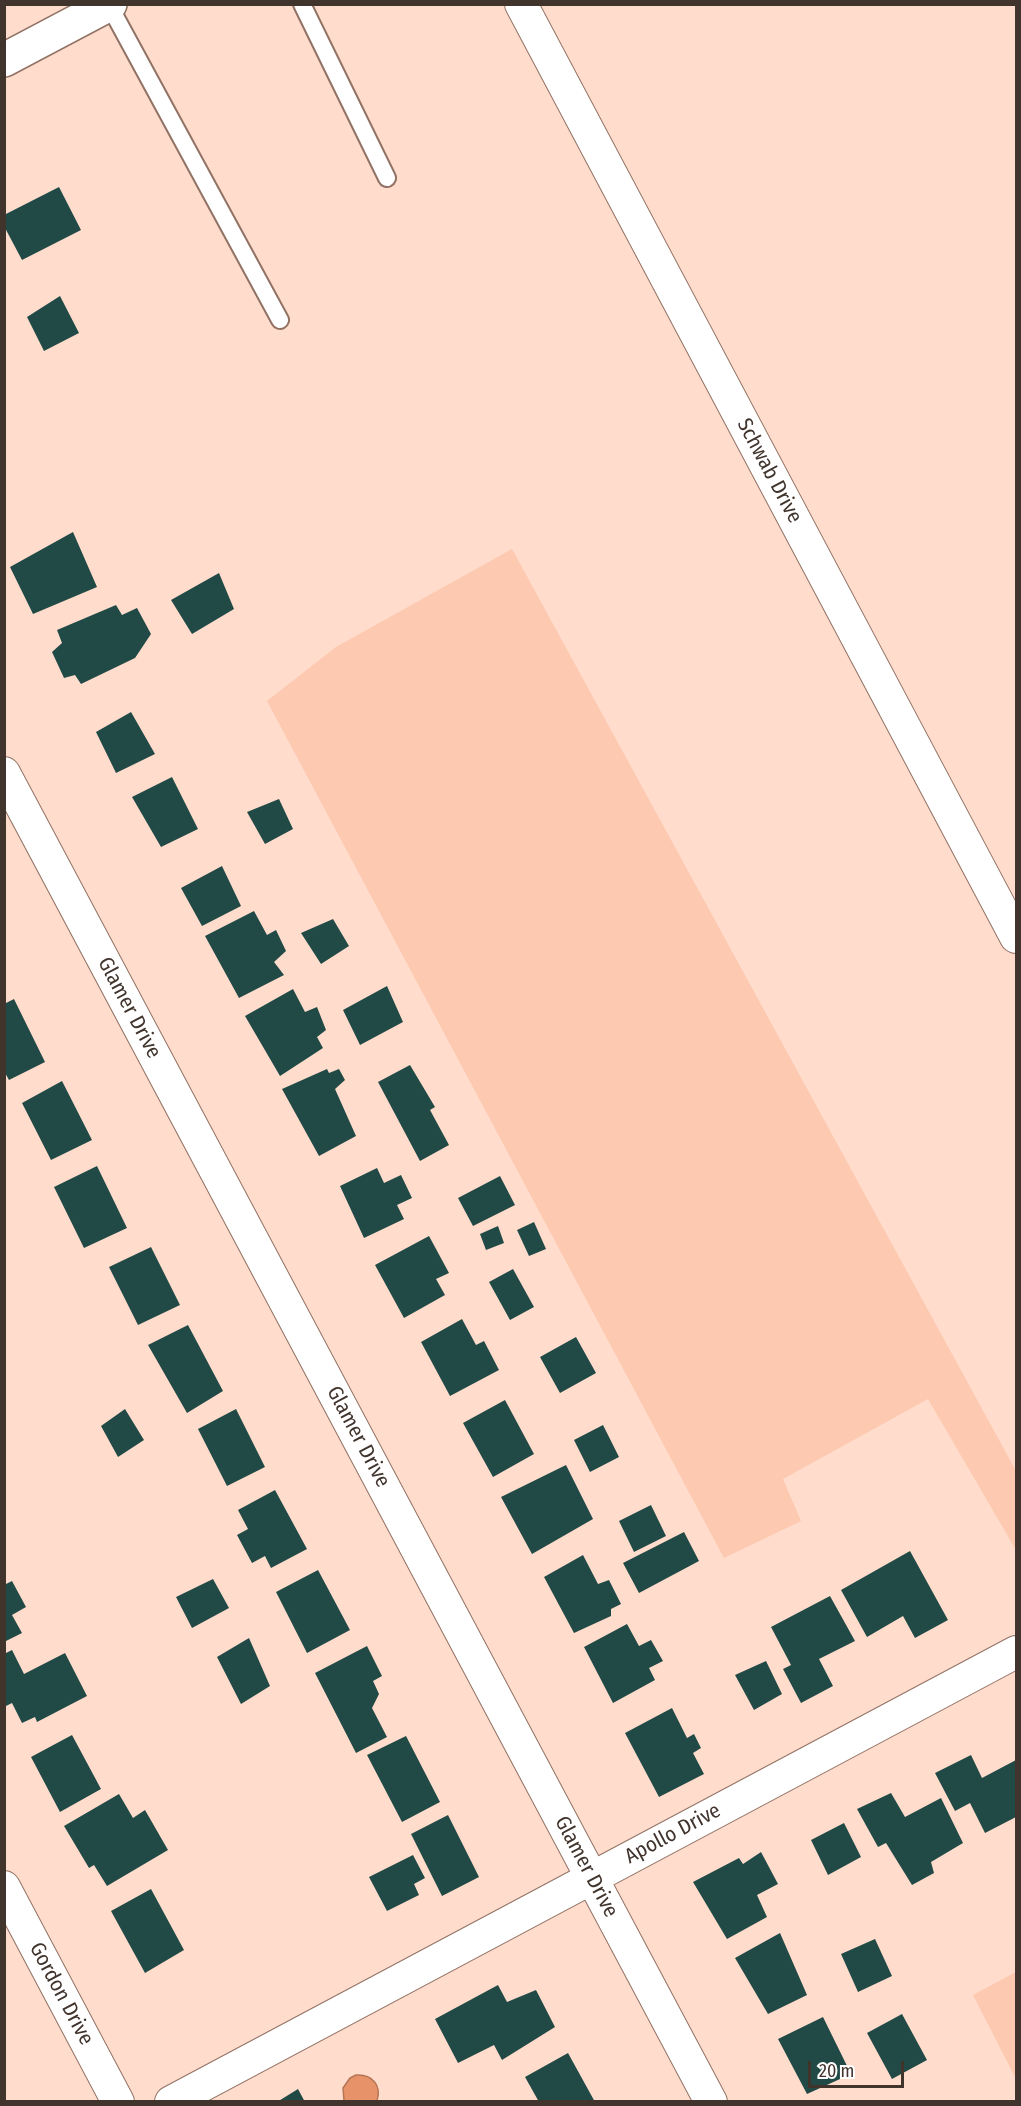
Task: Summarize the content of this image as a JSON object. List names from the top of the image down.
{
  "streets": {
    "street": [
      "Schwab Drive",
      "Glamer Drive",
      "Apollo Drive",
      "Gordon Drive"
    ]
  },
  "crossings": [
    ["Glamer Drive", "Apollo Drive"]
  ],
  "scale_bar": "20 m"
}
